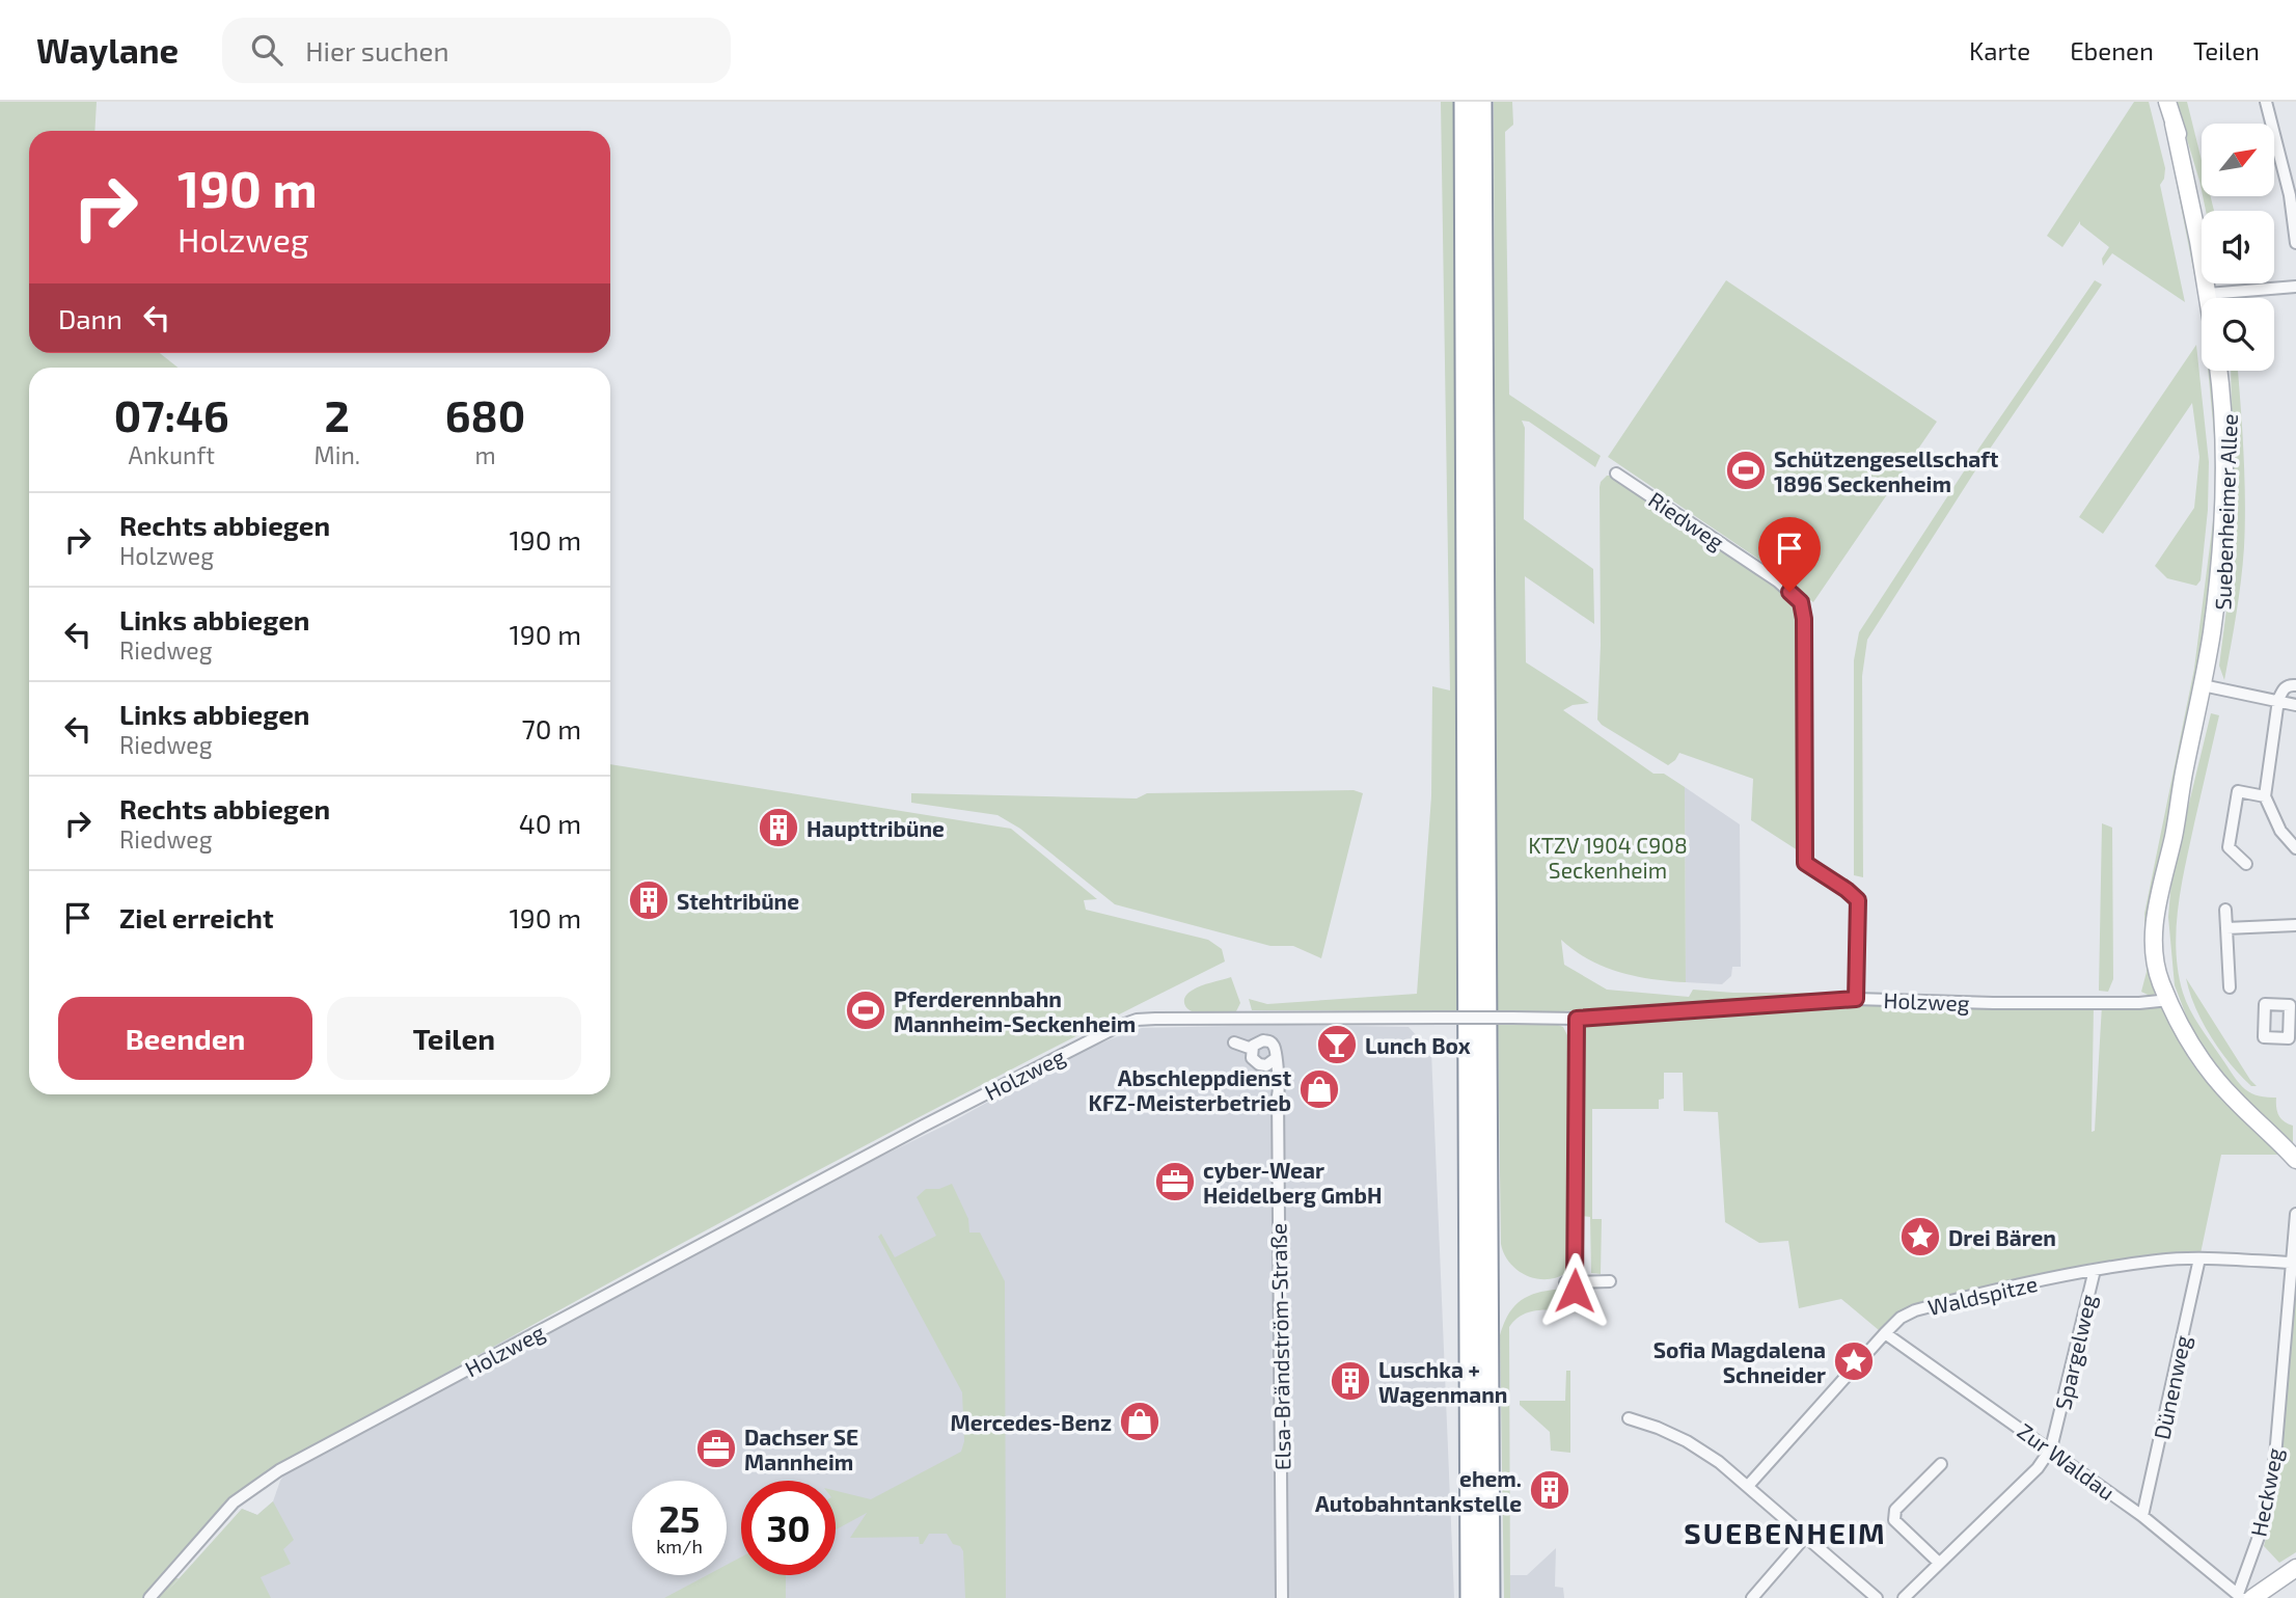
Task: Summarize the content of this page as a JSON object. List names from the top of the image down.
{
  "streets": {
    "main road": ["Suebenheimer Allee"],
    "street": [
      "Riedweg",
      "Holzweg",
      "Waldspitze",
      "Elsa-Brändström-Straße",
      "Spargelweg",
      "Dünenweg",
      "Zur Waldau",
      "Heckweg"
    ]
  },
  "crossings": [
    ["Suebenheimer Allee", "Holzweg"],
    ["Riedweg", "Holzweg"],
    ["Waldspitze", "Spargelweg"],
    ["Waldspitze", "Dünenweg"],
    ["Waldspitze", "Zur Waldau"],
    ["Waldspitze", "Heckweg"],
    ["Spargelweg", "Zur Waldau"],
    ["Dünenweg", "Zur Waldau"],
    ["Zur Waldau", "Heckweg"]
  ],
  "districts": ["SUEBENHEIM"],
  "parks": ["KTZV 1904 C908 Seckenheim"],
  "places": {
    "sports": ["Schützengesellschaft 1896 Seckenheim", "Pferderennbahn Mannheim-Seckenheim"],
    "building": [
      "Haupttribüne",
      "Stehtribüne",
      "Luschka + Wagenmann",
      "ehem. Autobahntankstelle"
    ],
    "bar": ["Lunch Box"],
    "shop": ["Abschleppdienst KFZ-Meisterbetrieb", "Mercedes-Benz"],
    "office": ["cyber-Wear Heidelberg GmbH", "Dachser SE Mannheim"],
    "place": ["Drei Bären", "Sofia Magdalena Schneider"]
  },
  "north": "top right",
  "page": {
    "header": "Waylane",
    "search": "Hier suchen",
    "nav": ["Karte", "Ebenen", "Teilen"],
    "turn": ["190 m", "Holzweg"],
    "then": "Dann",
    "eta": [
      "07:46",
      "Ankunft",
      "2",
      "Min.",
      "680",
      "m"
    ],
    "list": [
      {
        "name": "Rechts abbiegen",
        "note": "Holzweg",
        "value": "190 m"
      },
      {
        "name": "Links abbiegen",
        "note": "Riedweg",
        "value": "190 m"
      },
      {
        "name": "Links abbiegen",
        "note": "Riedweg",
        "value": "70 m"
      },
      {
        "name": "Rechts abbiegen",
        "note": "Riedweg",
        "value": "40 m"
      },
      {
        "name": "Ziel erreicht",
        "value": "190 m"
      }
    ],
    "buttons": ["Beenden", "Teilen"],
    "speed": "25 km/h",
    "limit": "30"
  }
}
